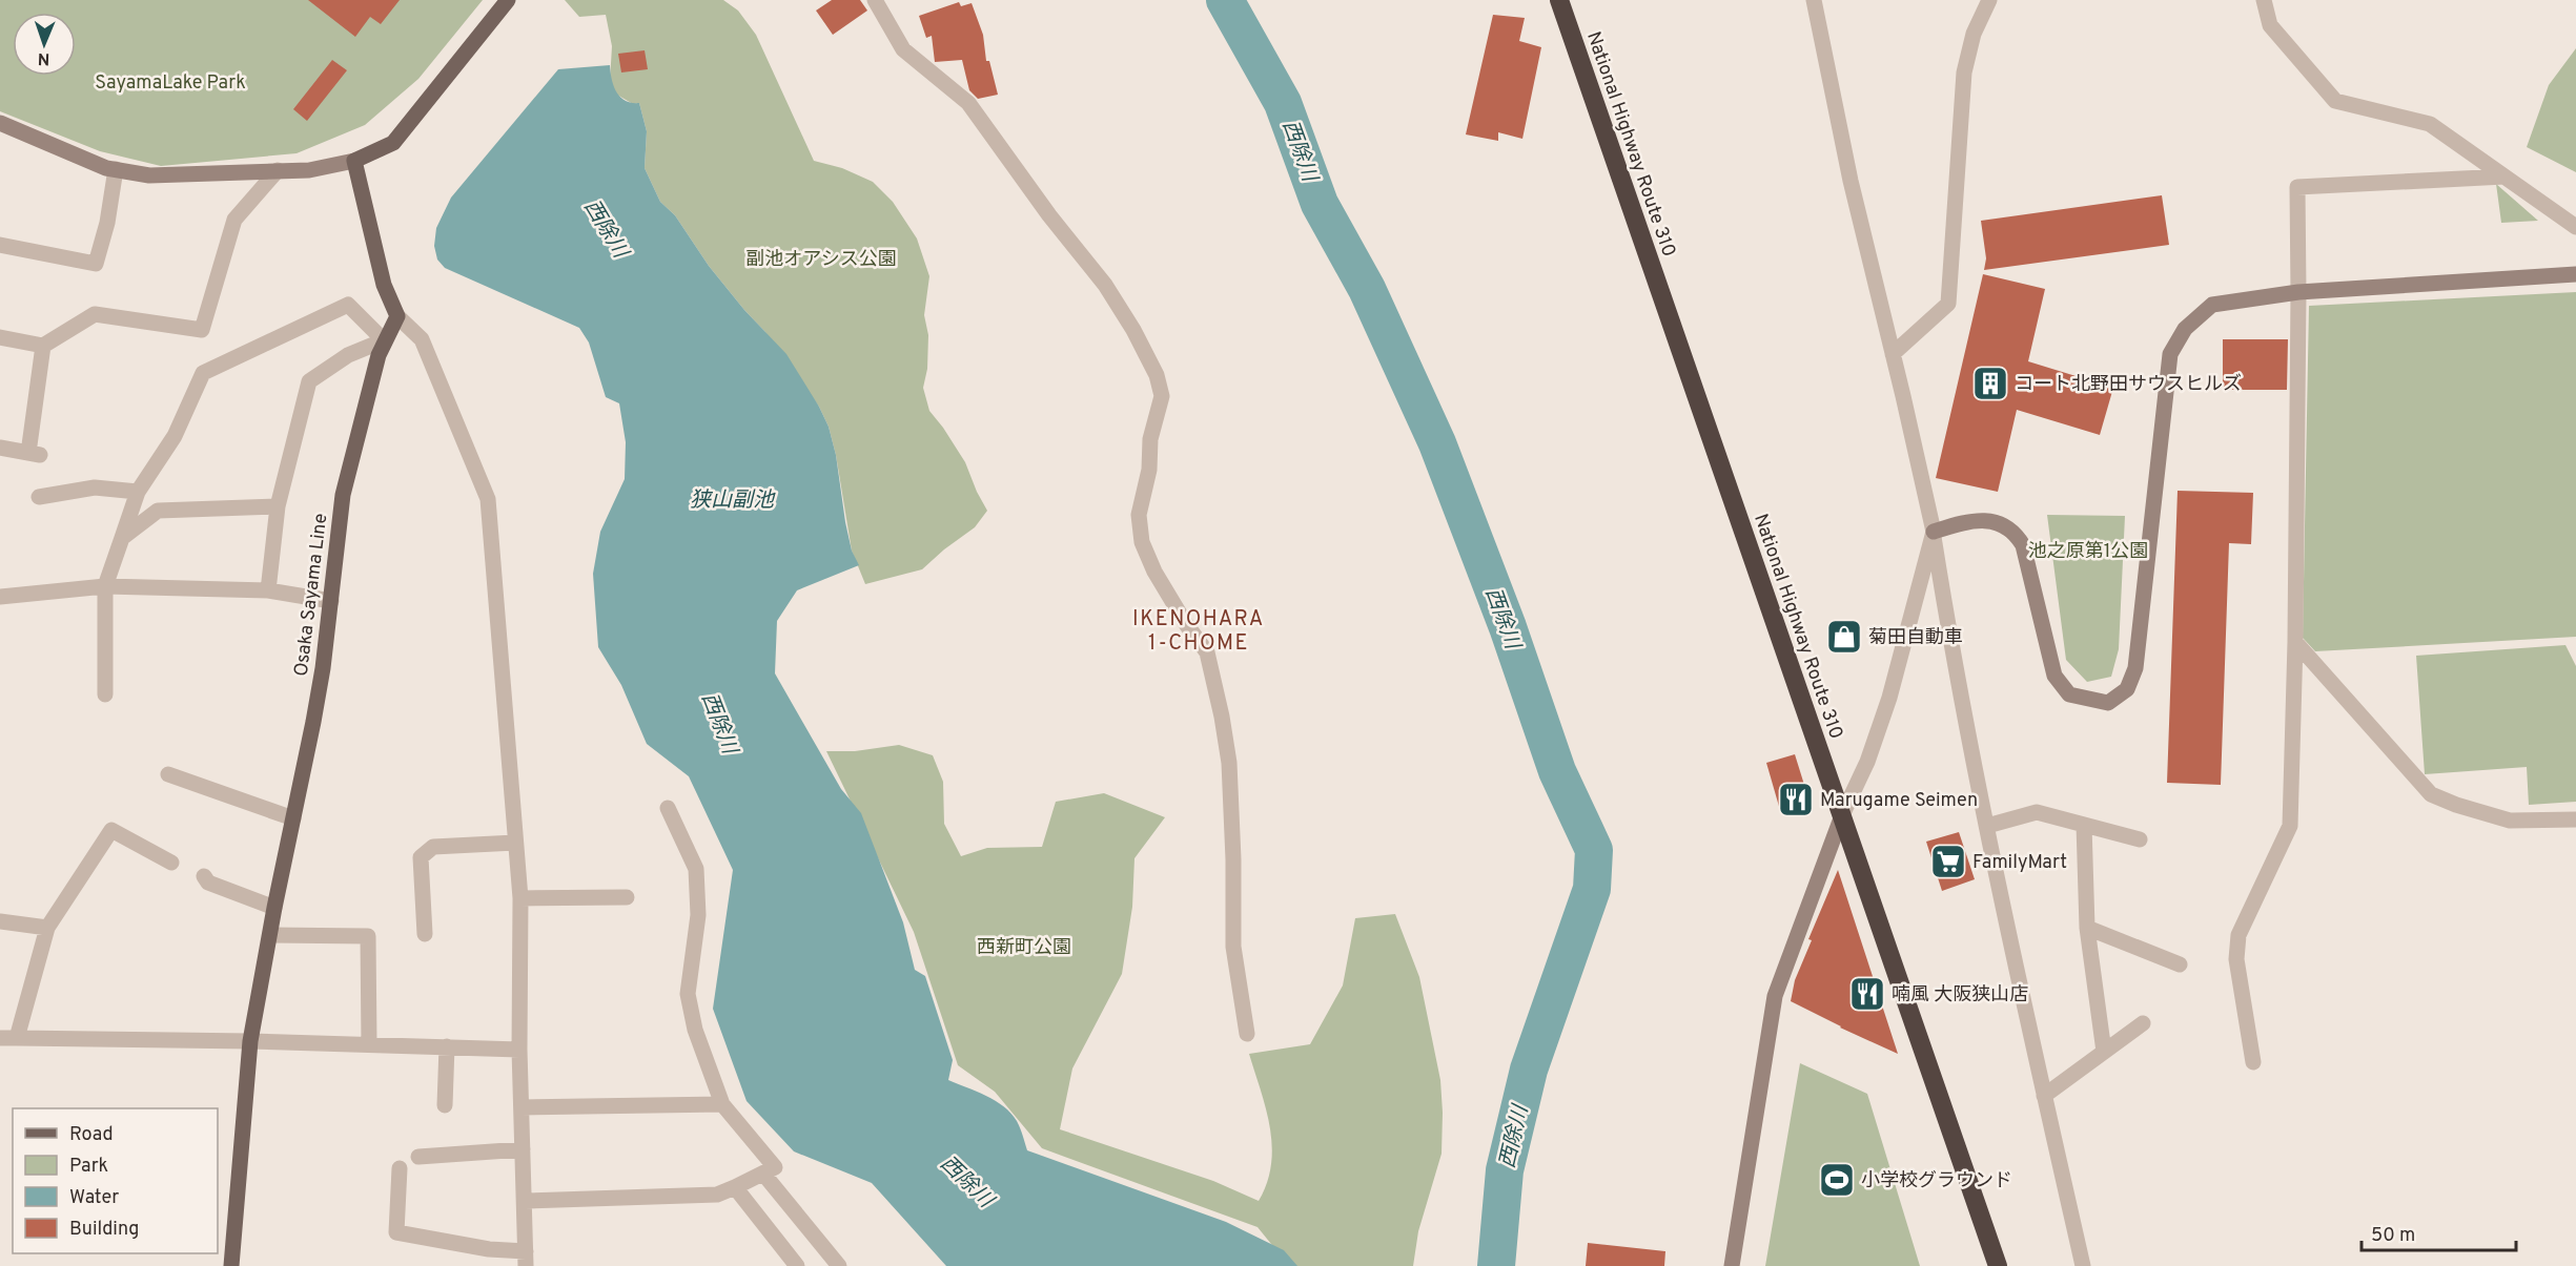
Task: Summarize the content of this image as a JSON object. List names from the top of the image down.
{
  "streets": {
    "highway": ["National Highway Route 310"],
    "main road": ["Osaka Sayama Line"]
  },
  "districts": ["IKENOHARA 1-CHOME"],
  "water": ["西除川", "狭山副池"],
  "parks": [
    "SayamaLake Park",
    "副池オアシス公園",
    "池之原第1公園",
    "西新町公園"
  ],
  "places": {
    "building": ["コート北野田サウスヒルズ"],
    "shop": ["菊田自動車"],
    "restaurant": ["Marugame Seimen", "喃風 大阪狭山店"],
    "supermarket": ["FamilyMart"],
    "sports": ["小学校グラウンド"]
  },
  "legend": [
    "Road",
    "Park",
    "Water",
    "Building"
  ],
  "scale_bar": "50 m",
  "north": "bottom"
}
